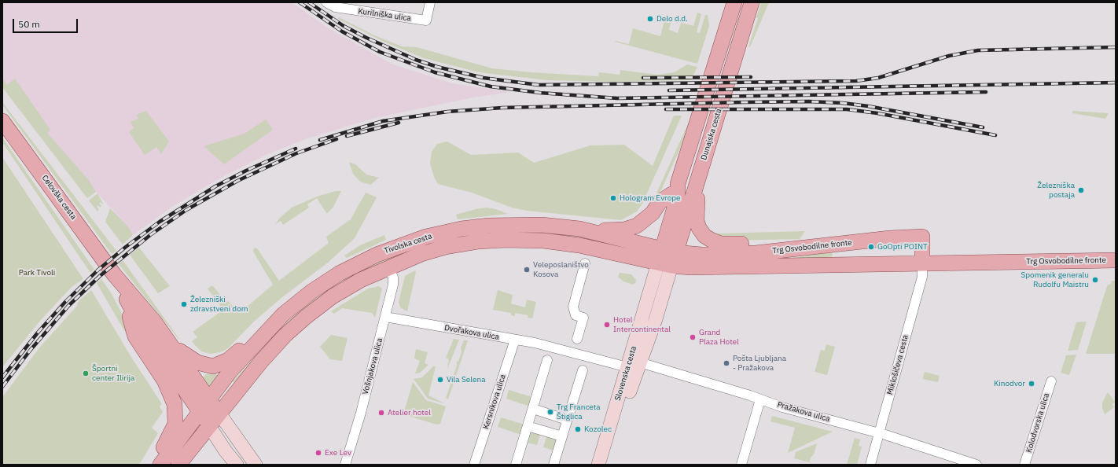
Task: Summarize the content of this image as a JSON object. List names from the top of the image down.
{
  "streets": {
    "main road": [
      "Dunajska cesta",
      "Celovška cesta",
      "Tivolska cesta",
      "Trg Osvobodilne fronte"
    ],
    "street": [
      "Kurilniška ulica",
      "Dvořakova ulica",
      "Miklošičeva cesta",
      "Vošnjakova ulica",
      "Slovenska cesta",
      "Kersnikova ulica",
      "Pražakova ulica",
      "Kolodvorska ulica"
    ]
  },
  "crossings": [
    ["Dunajska cesta", "Tivolska cesta"],
    ["Dunajska cesta", "Trg Osvobodilne fronte"],
    ["Dunajska cesta", "Slovenska cesta"],
    ["Celovška cesta", "Tivolska cesta"],
    ["Tivolska cesta", "Trg Osvobodilne fronte"],
    ["Tivolska cesta", "Vošnjakova ulica"],
    ["Tivolska cesta", "Slovenska cesta"],
    ["Trg Osvobodilne fronte", "Miklošičeva cesta"],
    ["Trg Osvobodilne fronte", "Slovenska cesta"],
    ["Dvořakova ulica", "Vošnjakova ulica"],
    ["Dvořakova ulica", "Slovenska cesta"],
    ["Dvořakova ulica", "Kersnikova ulica"],
    ["Dvořakova ulica", "Pražakova ulica"],
    ["Miklošičeva cesta", "Pražakova ulica"],
    ["Slovenska cesta", "Pražakova ulica"]
  ],
  "parks": ["Park Tivoli"],
  "places": [
    "Delo d.d.",
    "Železniška postaja",
    "Hologram Evrope",
    "GoOpti POINT",
    "Veleposlaništvo Kosova",
    "Spomenik generalu Rudolfu Maistru",
    "Železniški zdravstveni dom",
    "Hotel Intercontinental",
    "Grand Plaza Hotel",
    "Pošta Ljubljana - Pražakova",
    "Športni center Ilirija",
    "Vila Selena",
    "Kinodvor",
    "Trg Franceta Štiglica",
    "Atelier hotel",
    "Kozolec",
    "Exe Lev"
  ],
  "scale_bar": "50 m"
}
